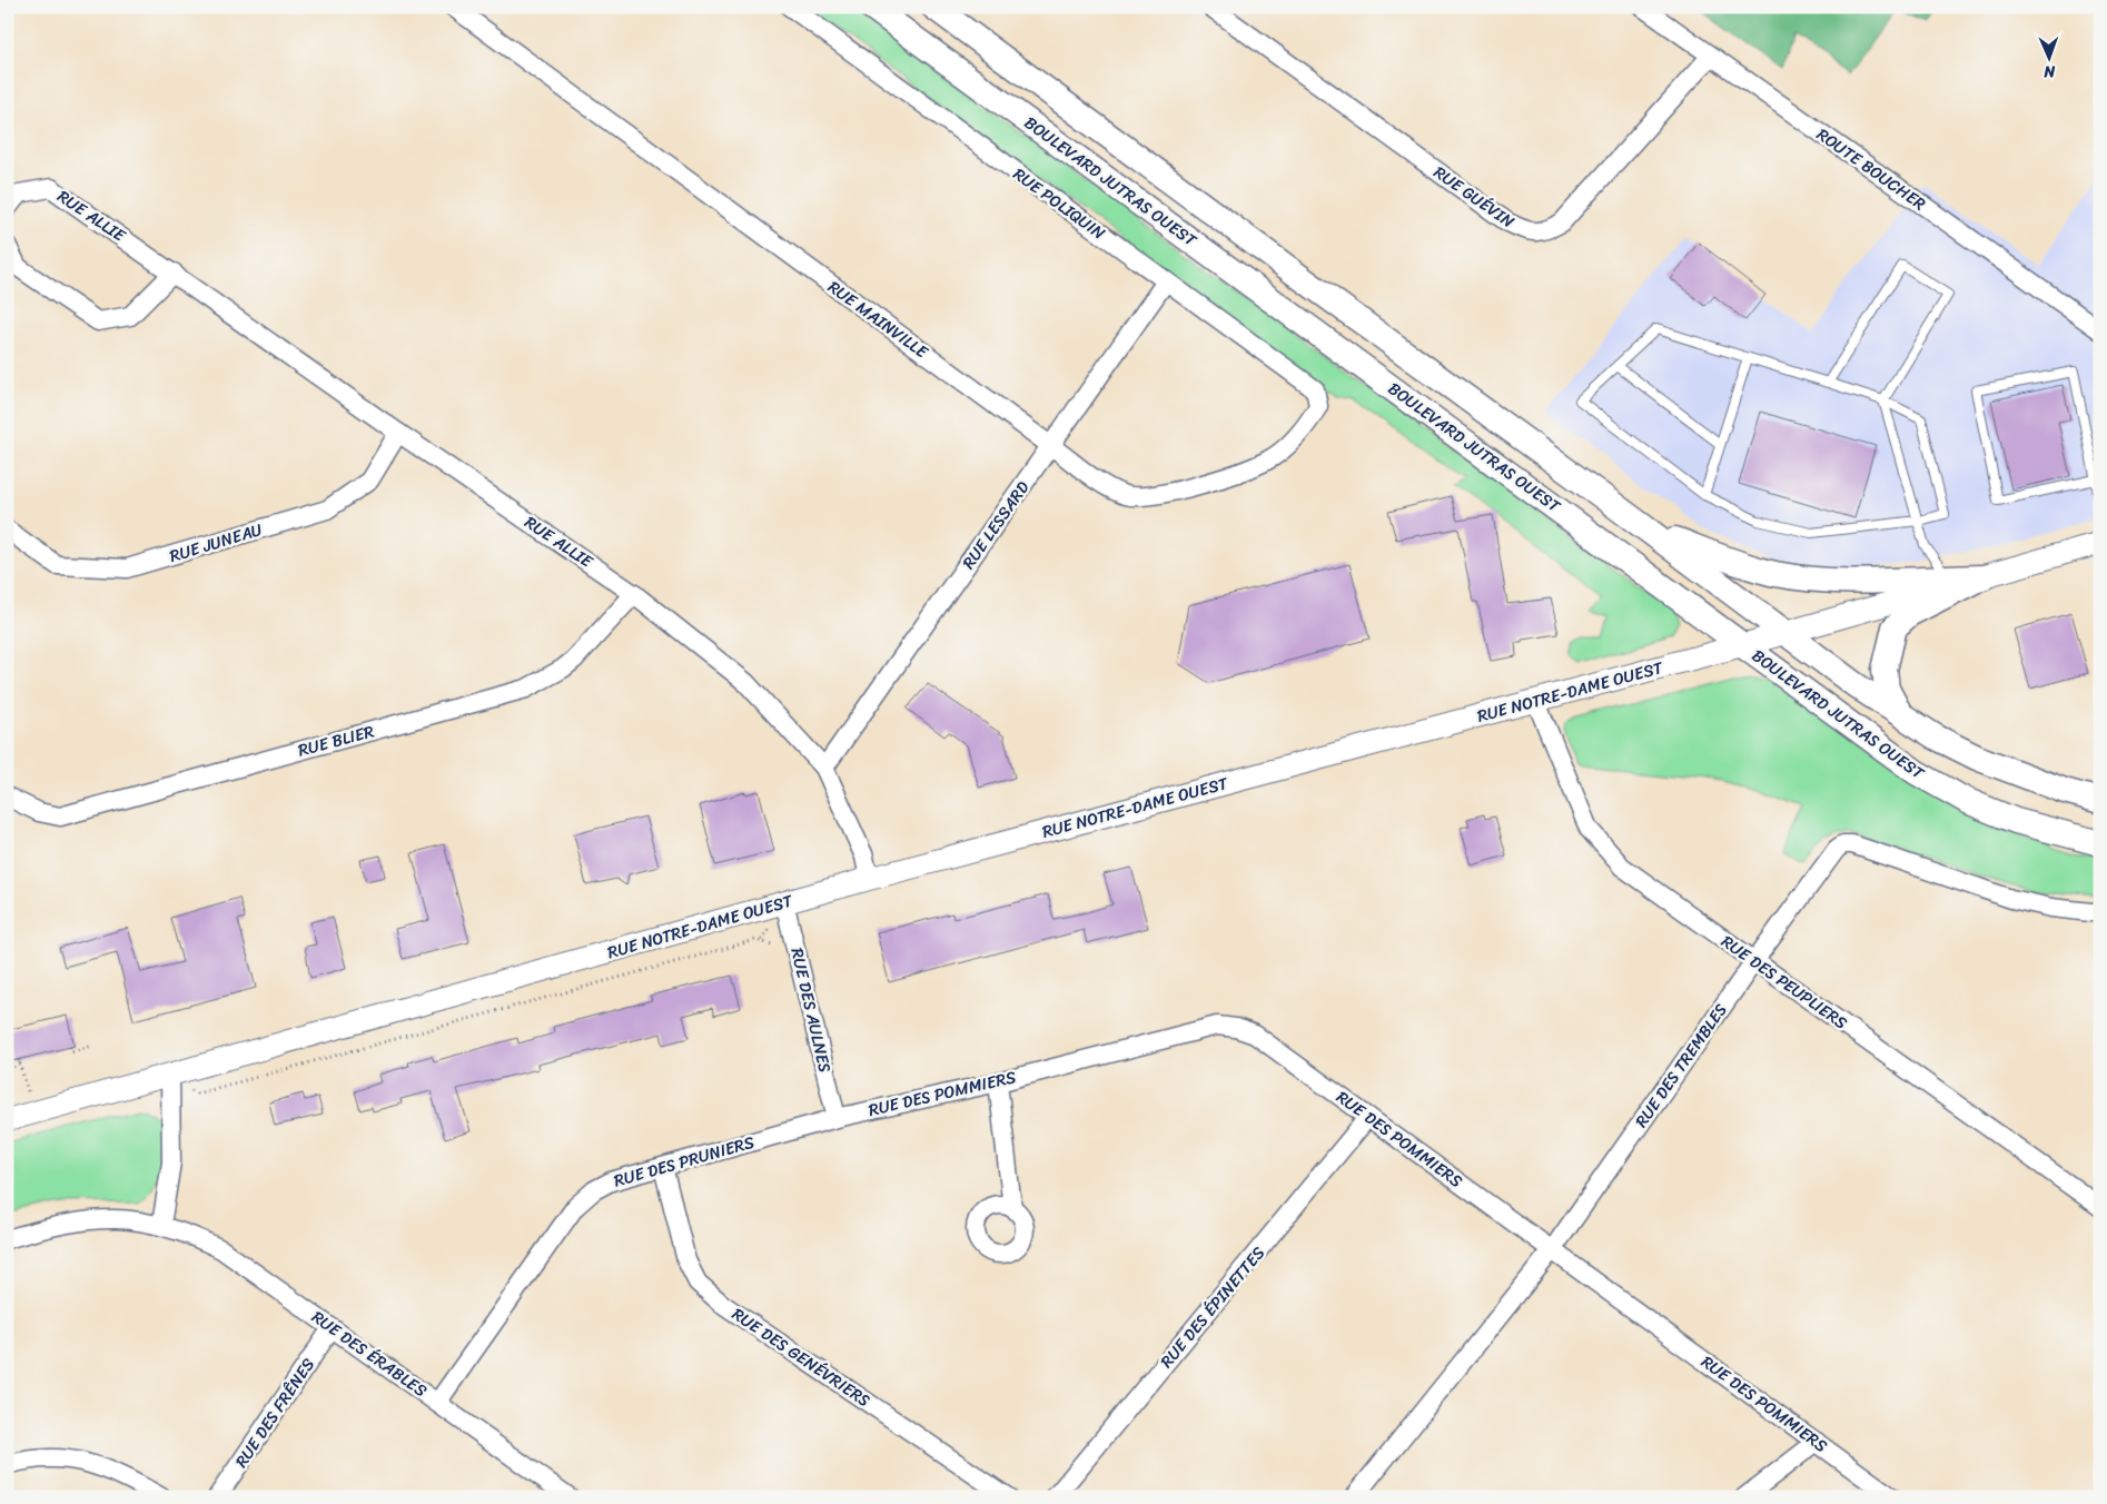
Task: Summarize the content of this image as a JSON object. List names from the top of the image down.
{
  "streets": {
    "main road": ["BOULEVARD JUTRAS OUEST"],
    "street": [
      "ROUTE BOUCHER",
      "RUE GUÉVIN",
      "RUE POLIQUIN",
      "RUE ALLIE",
      "RUE MAINVILLE",
      "RUE LESSARD",
      "RUE JUNEAU",
      "RUE NOTRE-DAME OUEST",
      "RUE BLIER",
      "RUE DES PEUPLIERS",
      "RUE DES AULNES",
      "RUE DES TREMBLES",
      "RUE DES POMMIERS",
      "RUE DES PRUNIERS",
      "RUE DES ÉPINETTES",
      "RUE DES ÉRABLES",
      "RUE DES GENÉVRIERS",
      "RUE DES FRÊNES"
    ]
  },
  "crossings": [
    ["ROUTE BOUCHER", "RUE GUÉVIN"],
    ["BOULEVARD JUTRAS OUEST", "RUE NOTRE-DAME OUEST"],
    ["RUE POLIQUIN", "RUE MAINVILLE"],
    ["RUE POLIQUIN", "RUE LESSARD"],
    ["RUE ALLIE", "RUE LESSARD"],
    ["RUE ALLIE", "RUE JUNEAU"],
    ["RUE ALLIE", "RUE NOTRE-DAME OUEST"],
    ["RUE ALLIE", "RUE BLIER"],
    ["RUE MAINVILLE", "RUE LESSARD"],
    ["RUE NOTRE-DAME OUEST", "RUE DES PEUPLIERS"],
    ["RUE NOTRE-DAME OUEST", "RUE DES AULNES"],
    ["RUE DES PEUPLIERS", "RUE DES TREMBLES"],
    ["RUE DES AULNES", "RUE DES POMMIERS"],
    ["RUE DES AULNES", "RUE DES PRUNIERS"],
    ["RUE DES TREMBLES", "RUE DES POMMIERS"],
    ["RUE DES POMMIERS", "RUE DES PRUNIERS"],
    ["RUE DES POMMIERS", "RUE DES ÉPINETTES"],
    ["RUE DES PRUNIERS", "RUE DES ÉRABLES"],
    ["RUE DES PRUNIERS", "RUE DES GENÉVRIERS"],
    ["RUE DES ÉRABLES", "RUE DES FRÊNES"]
  ],
  "north": "bottom"
}
